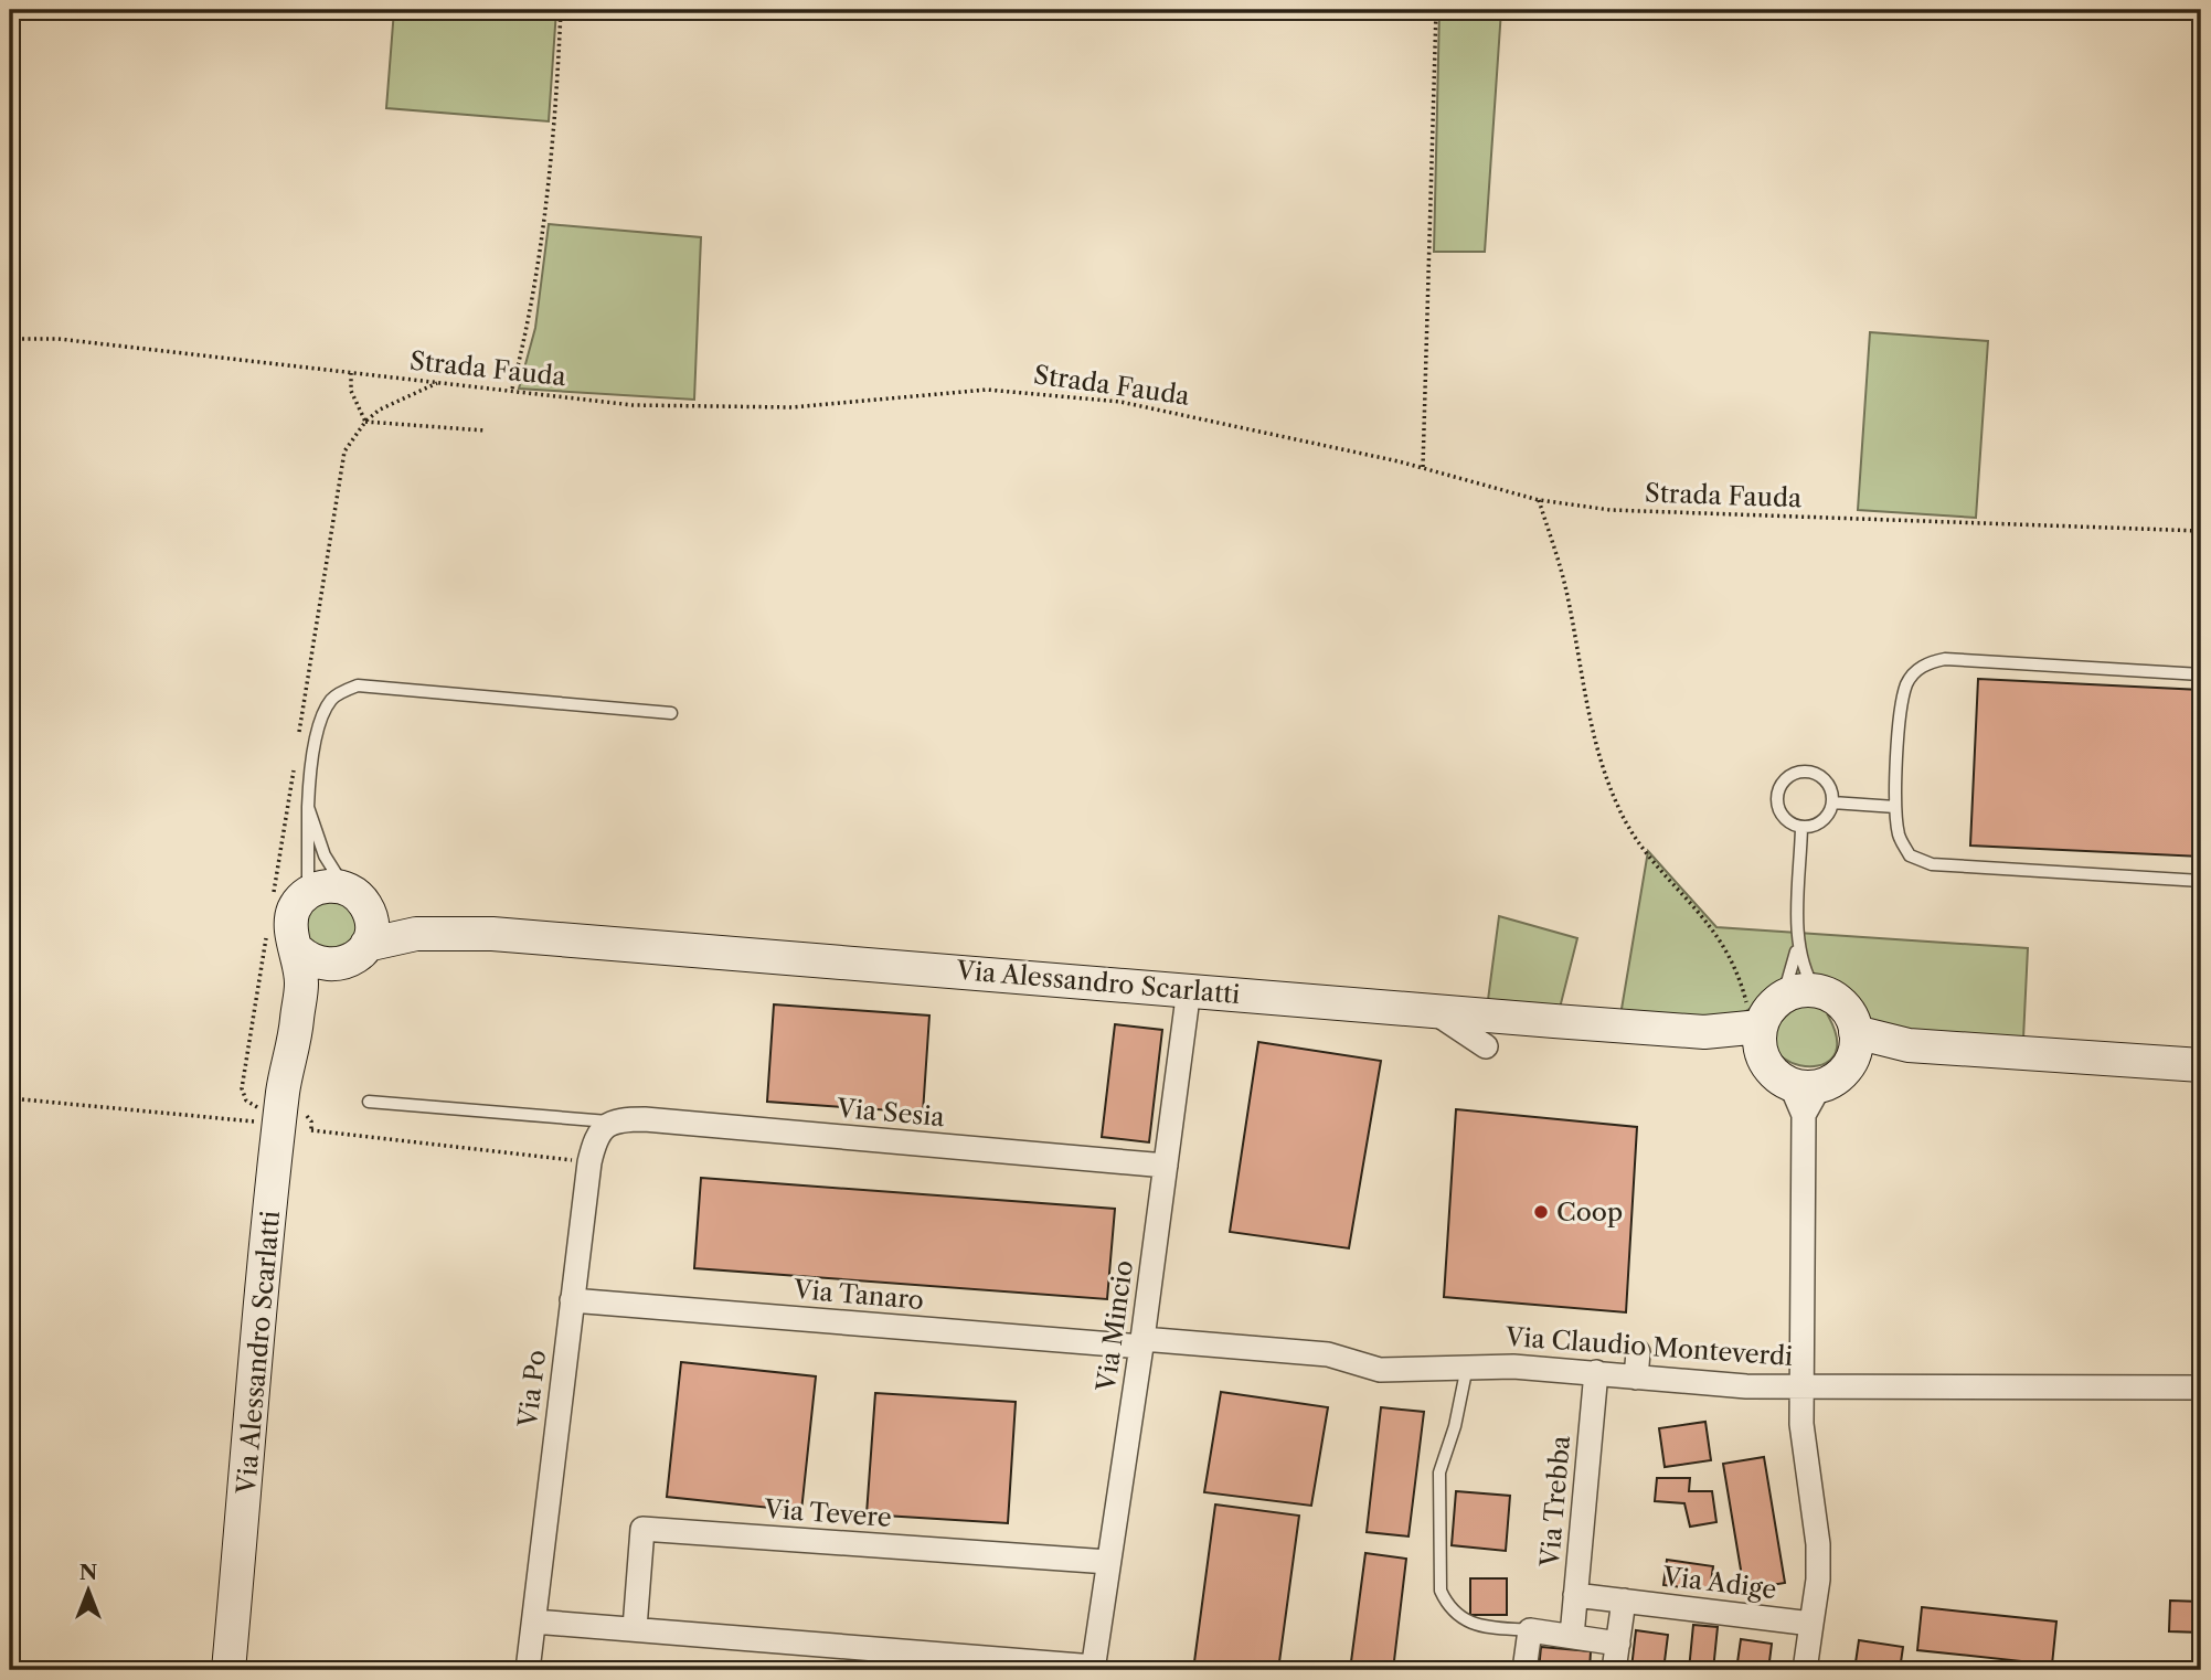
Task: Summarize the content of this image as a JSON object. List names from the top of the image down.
{
  "streets": {
    "street": [
      "Via Alessandro Scarlatti",
      "Via Sesia",
      "Via Tanaro",
      "Via Mincio",
      "Via Claudio Monteverdi",
      "Via Po",
      "Via Trebba",
      "Via Tevere",
      "Via Adige"
    ],
    "path": ["Strada Fauda"]
  },
  "crossings": [
    ["Via Alessandro Scarlatti", "Via Mincio"],
    ["Via Sesia", "Via Mincio"],
    ["Via Sesia", "Via Po"],
    ["Via Tanaro", "Via Mincio"],
    ["Via Tanaro", "Via Claudio Monteverdi"],
    ["Via Tanaro", "Via Po"],
    ["Via Mincio", "Via Claudio Monteverdi"],
    ["Via Mincio", "Via Tevere"],
    ["Via Claudio Monteverdi", "Via Trebba"],
    ["Via Trebba", "Via Adige"]
  ],
  "places": ["Coop"],
  "north": "top"
}
